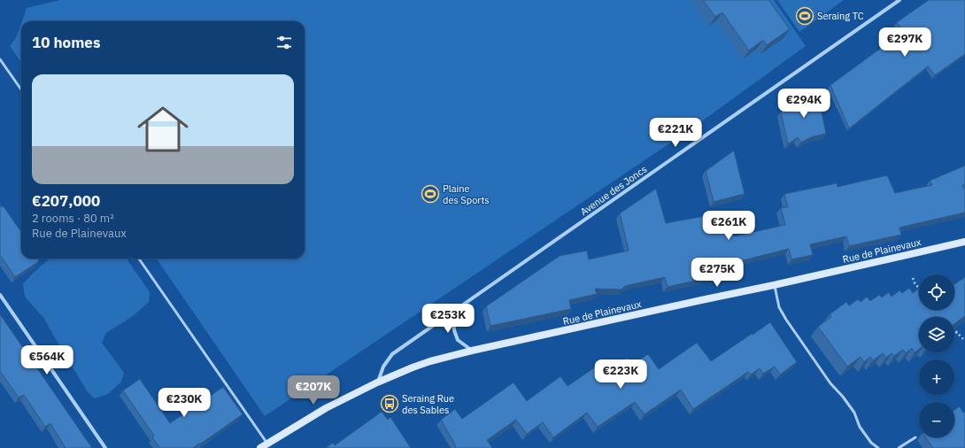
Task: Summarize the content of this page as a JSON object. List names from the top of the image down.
{
  "streets": {
    "street": ["Avenue des Joncs", "Rue de Plainevaux"]
  },
  "crossings": [
    ["Avenue des Joncs", "Rue de Plainevaux"]
  ],
  "places": {
    "sports": ["Seraing TC", "Plaine des Sports"],
    "bus stop": ["Seraing Rue des Sables"]
  },
  "page": {
    "heading": "10 homes",
    "price": [
      "€297K",
      "€294K",
      "€221K",
      "€261K",
      "€275K",
      "€253K",
      "€564K",
      "€223K",
      "€207K",
      "€230K"
    ],
    "list": [
      {
        "name": "€207,000",
        "note": "2 rooms · 80 m² · Rue de Plainevaux"
      }
    ],
    "map_buttons": ["+", "−"]
  }
}
